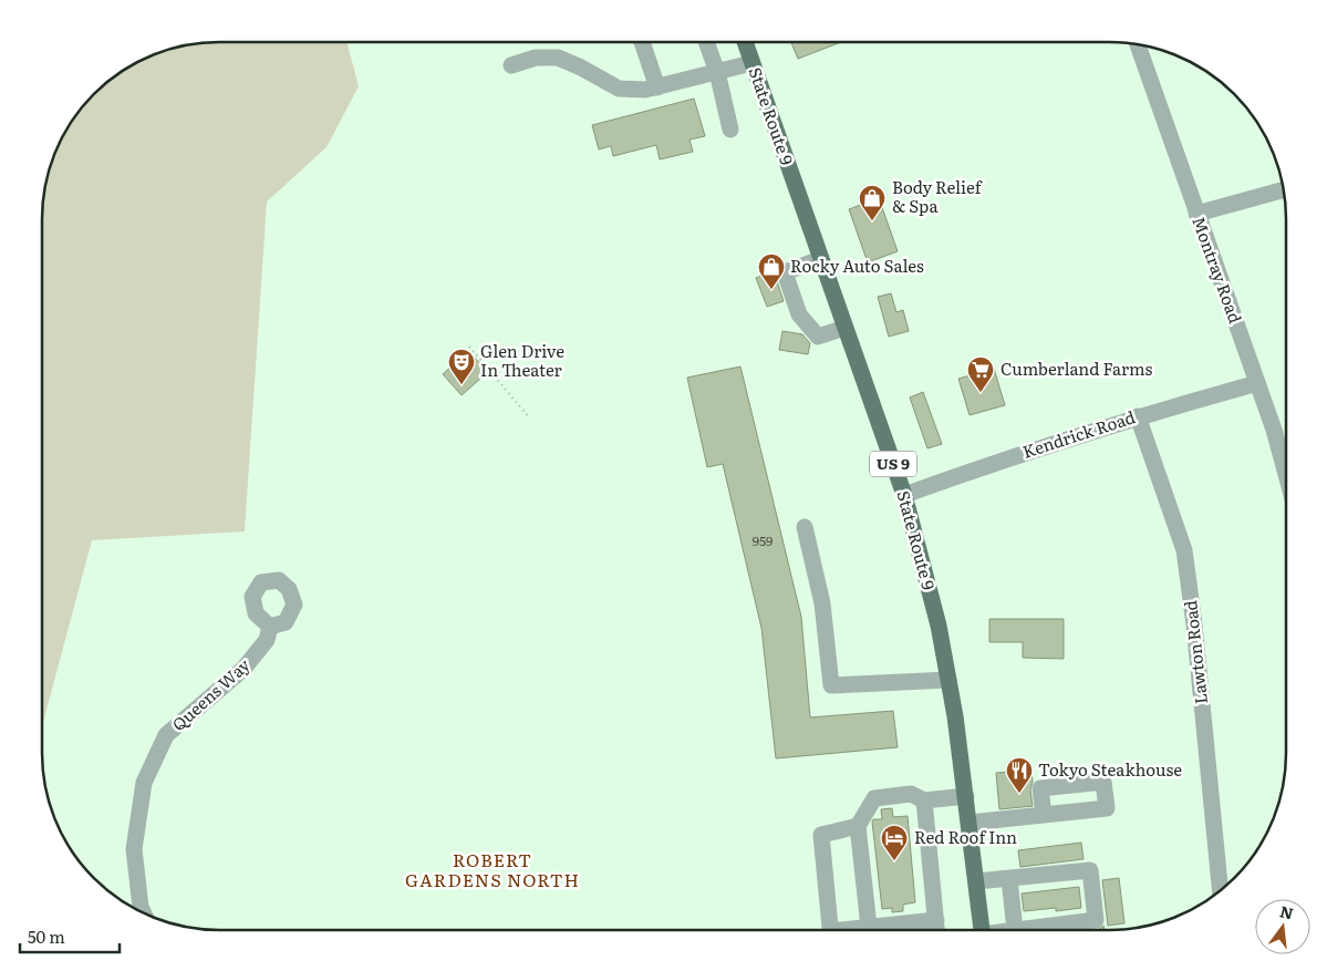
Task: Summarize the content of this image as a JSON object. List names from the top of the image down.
{
  "streets": {
    "main road": ["State Route 9", "US 9"],
    "street": [
      "Montray Road",
      "Kendrick Road",
      "Lawton Road",
      "Queens Way"
    ]
  },
  "crossings": [
    ["State Route 9", "Kendrick Road"],
    ["Montray Road", "Kendrick Road"],
    ["Kendrick Road", "Lawton Road"]
  ],
  "districts": ["ROBERT GARDENS NORTH"],
  "places": {
    "shop": ["Body Relief & Spa", "Rocky Auto Sales"],
    "theatre": ["Glen Drive In Theater"],
    "supermarket": ["Cumberland Farms"],
    "restaurant": ["Tokyo Steakhouse"],
    "hotel": ["Red Roof Inn"]
  },
  "house_numbers": ["959"],
  "scale_bar": "50 m",
  "north": "top"
}
